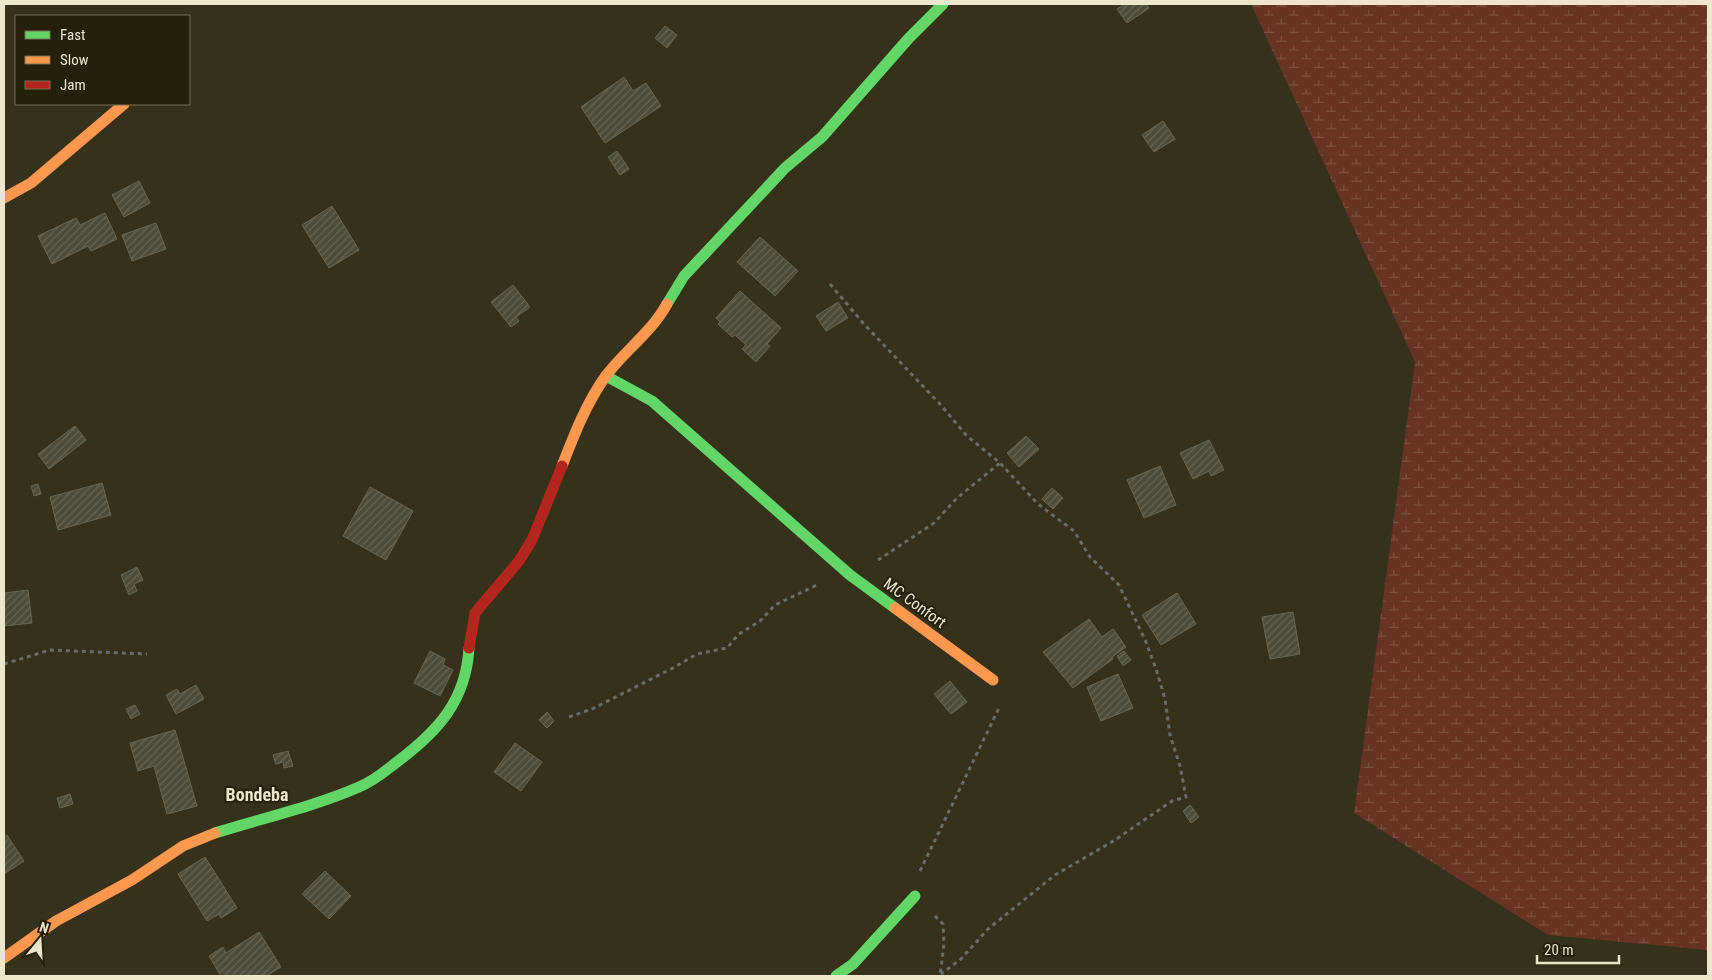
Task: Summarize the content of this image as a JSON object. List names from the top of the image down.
{
  "streets": {
    "street": ["MC Confort"]
  },
  "districts": ["Bondeba"],
  "legend": ["Fast", "Slow", "Jam"],
  "scale_bar": "20 m",
  "north": "top"
}
